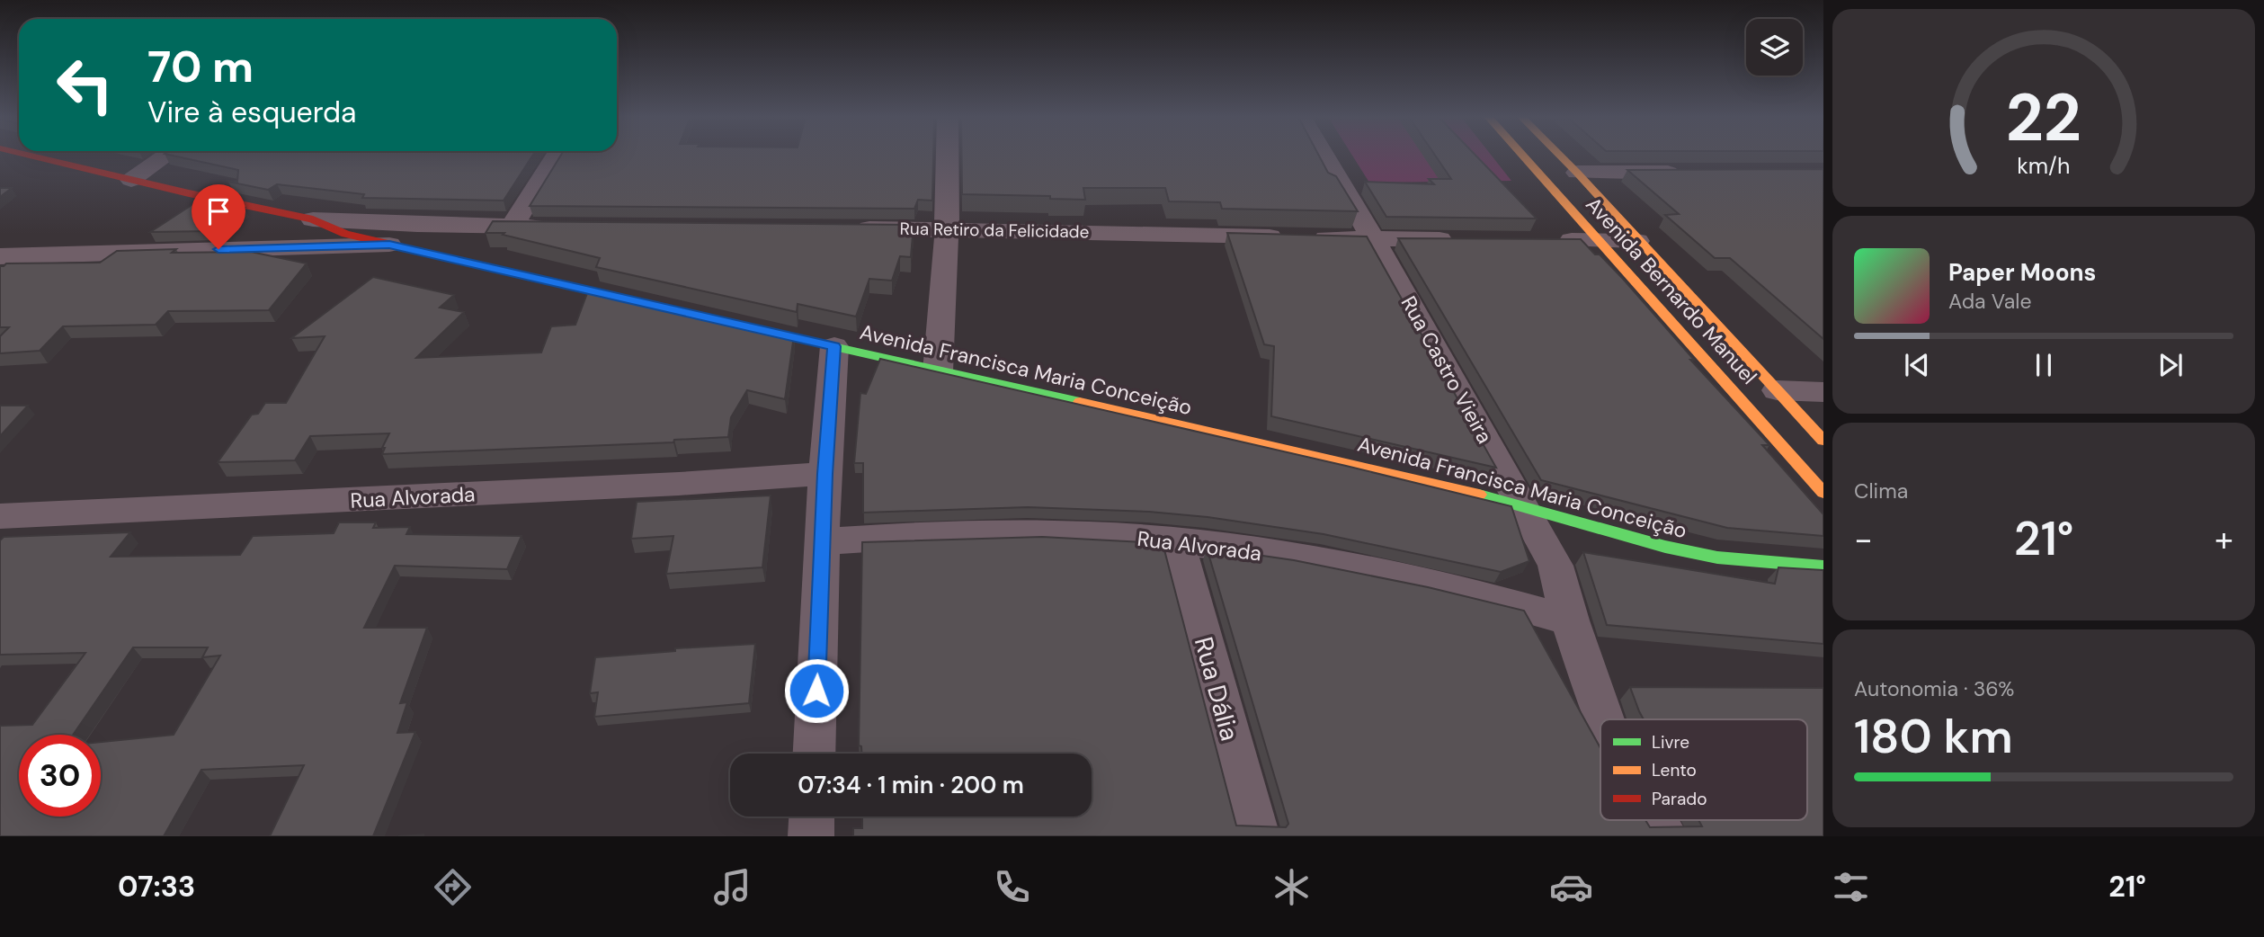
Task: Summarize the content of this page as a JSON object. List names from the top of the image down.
{
  "streets": {
    "street": [
      "Rua Retiro da Felicidade",
      "Avenida Bernardo Manuel",
      "Avenida Francisca Maria Conceição",
      "Rua Castro Vieira",
      "Rua Alvorada",
      "Rua Dália"
    ]
  },
  "crossings": [
    ["Rua Retiro da Felicidade", "Rua Castro Vieira"],
    ["Avenida Francisca Maria Conceição", "Rua Castro Vieira"],
    ["Rua Castro Vieira", "Rua Alvorada"],
    ["Rua Alvorada", "Rua Dália"]
  ],
  "legend": ["Livre", "Lento", "Parado"],
  "page": {
    "turn": ["70 m", "Vire à esquerda"],
    "song": ["Paper Moons", "Ada Vale"],
    "tile": [
      "Clima",
      ["Autonomia · 36%", "180 km"]
    ],
    "heat": ["−", "21°", "+"],
    "limit": "30",
    "trip": "07:34 · 1 min · 200 m",
    "tabs": ["07:33", "21°"],
    "gauge": ["22", "km/h"]
  }
}
